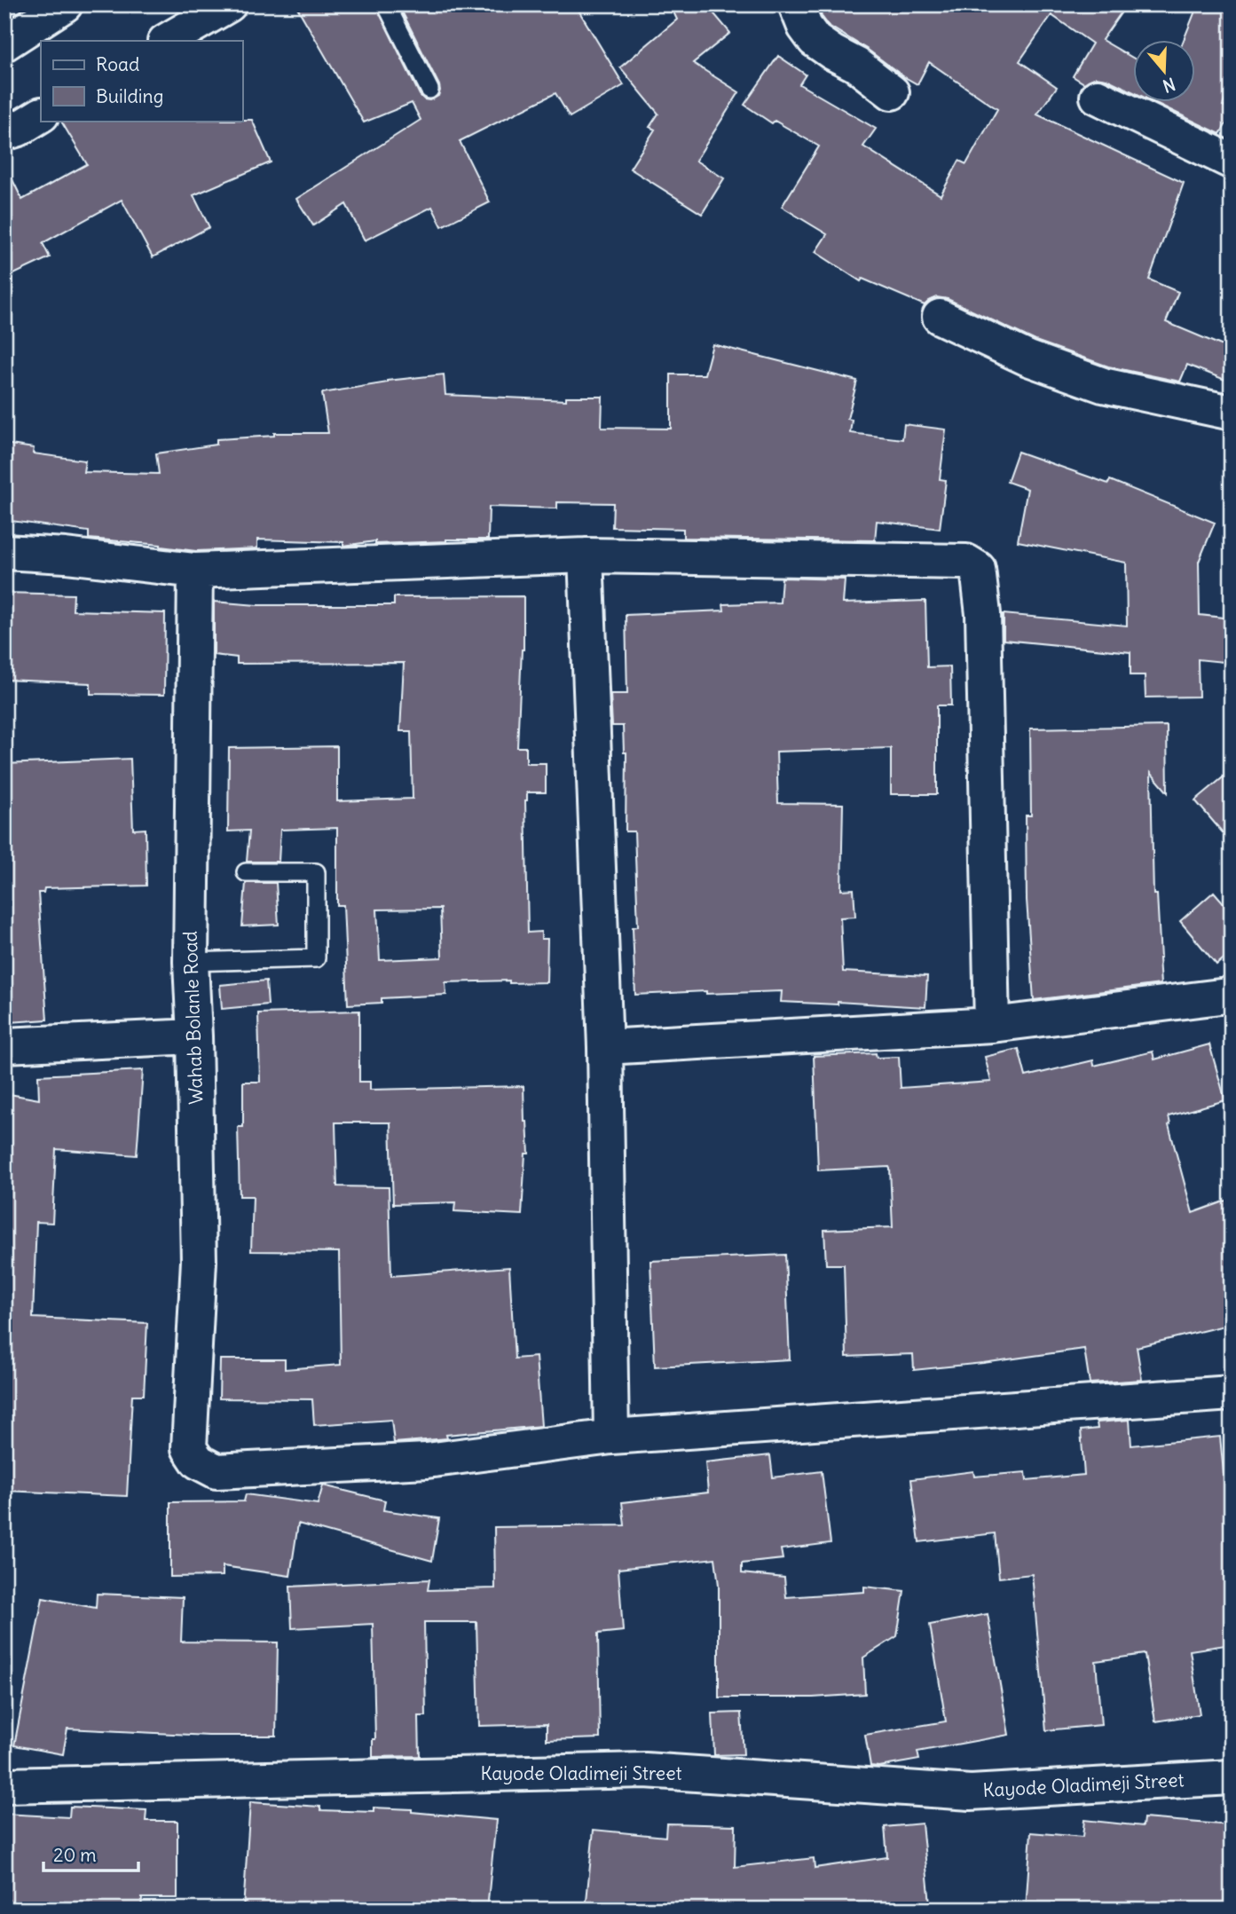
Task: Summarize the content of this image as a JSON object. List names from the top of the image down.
{
  "streets": {
    "street": ["Wahab Bolanle Road", "Kayode Oladimeji Street"]
  },
  "legend": ["Road", "Building"],
  "scale_bar": "20 m",
  "north": "bottom"
}
